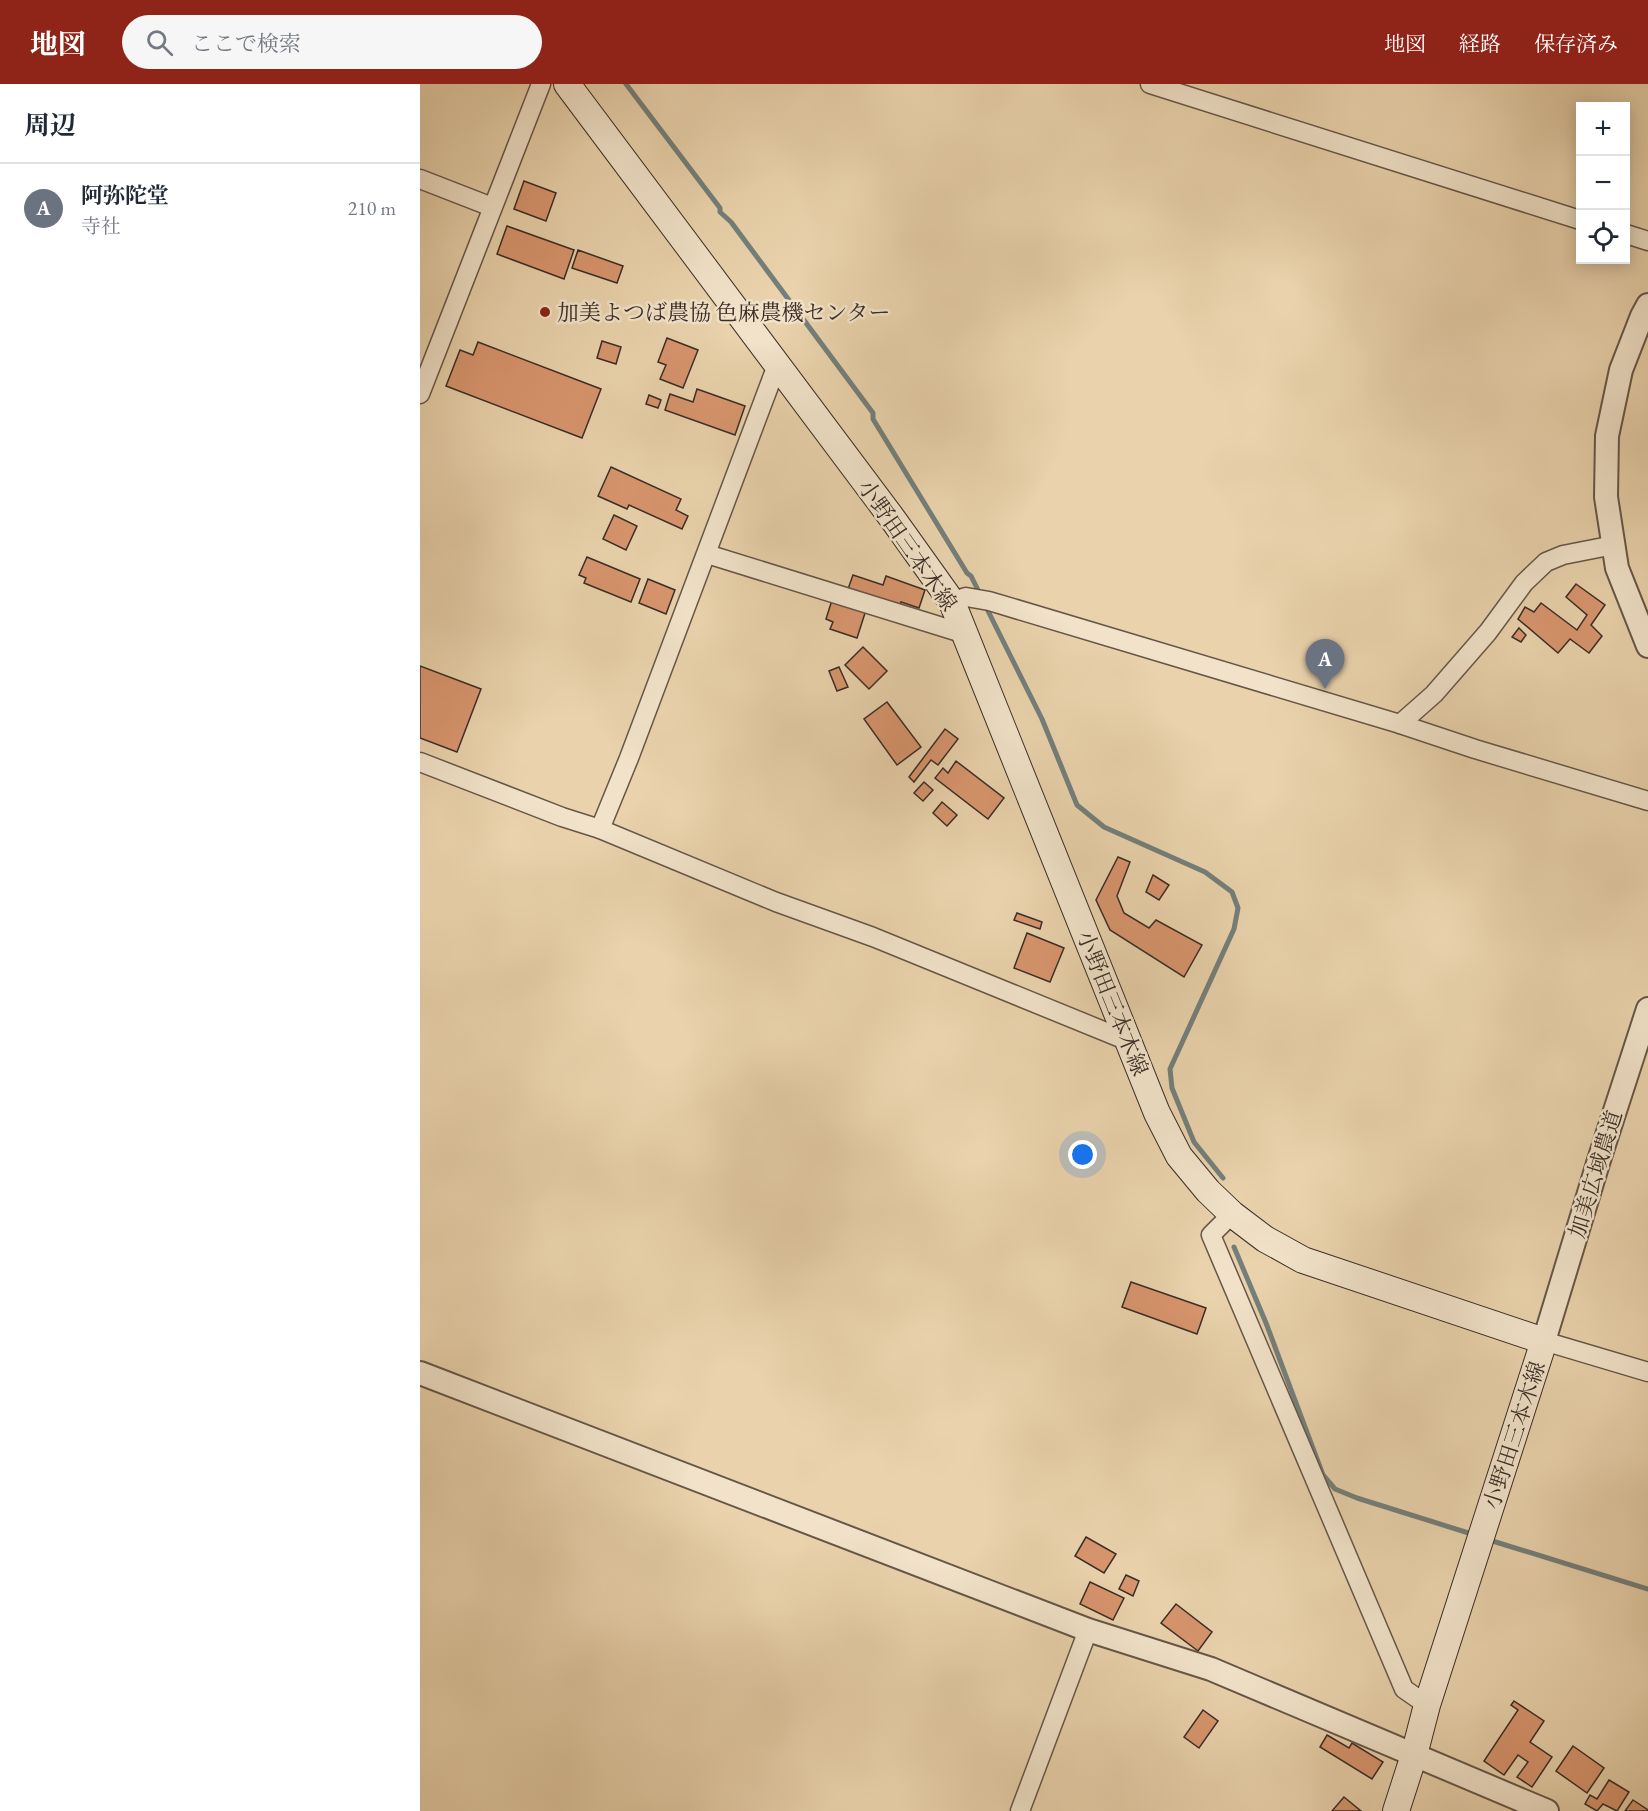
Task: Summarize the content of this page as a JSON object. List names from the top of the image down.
{
  "streets": {
    "main road": ["小野田三本木線"],
    "street": ["加美広域農道"]
  },
  "crossings": [
    ["小野田三本木線", "加美広域農道"]
  ],
  "places": ["加美よつば農協 色麻農機センター"],
  "page": {
    "header": "地図",
    "search": "ここで検索",
    "nav": ["地図", "経路", "保存済み"],
    "heading": "周辺",
    "map_buttons": ["+", "−"],
    "list": [
      {
        "mark": "A",
        "name": "阿弥陀堂",
        "note": "寺社",
        "value": "210 m"
      }
    ],
    "pins": "A"
  }
}
